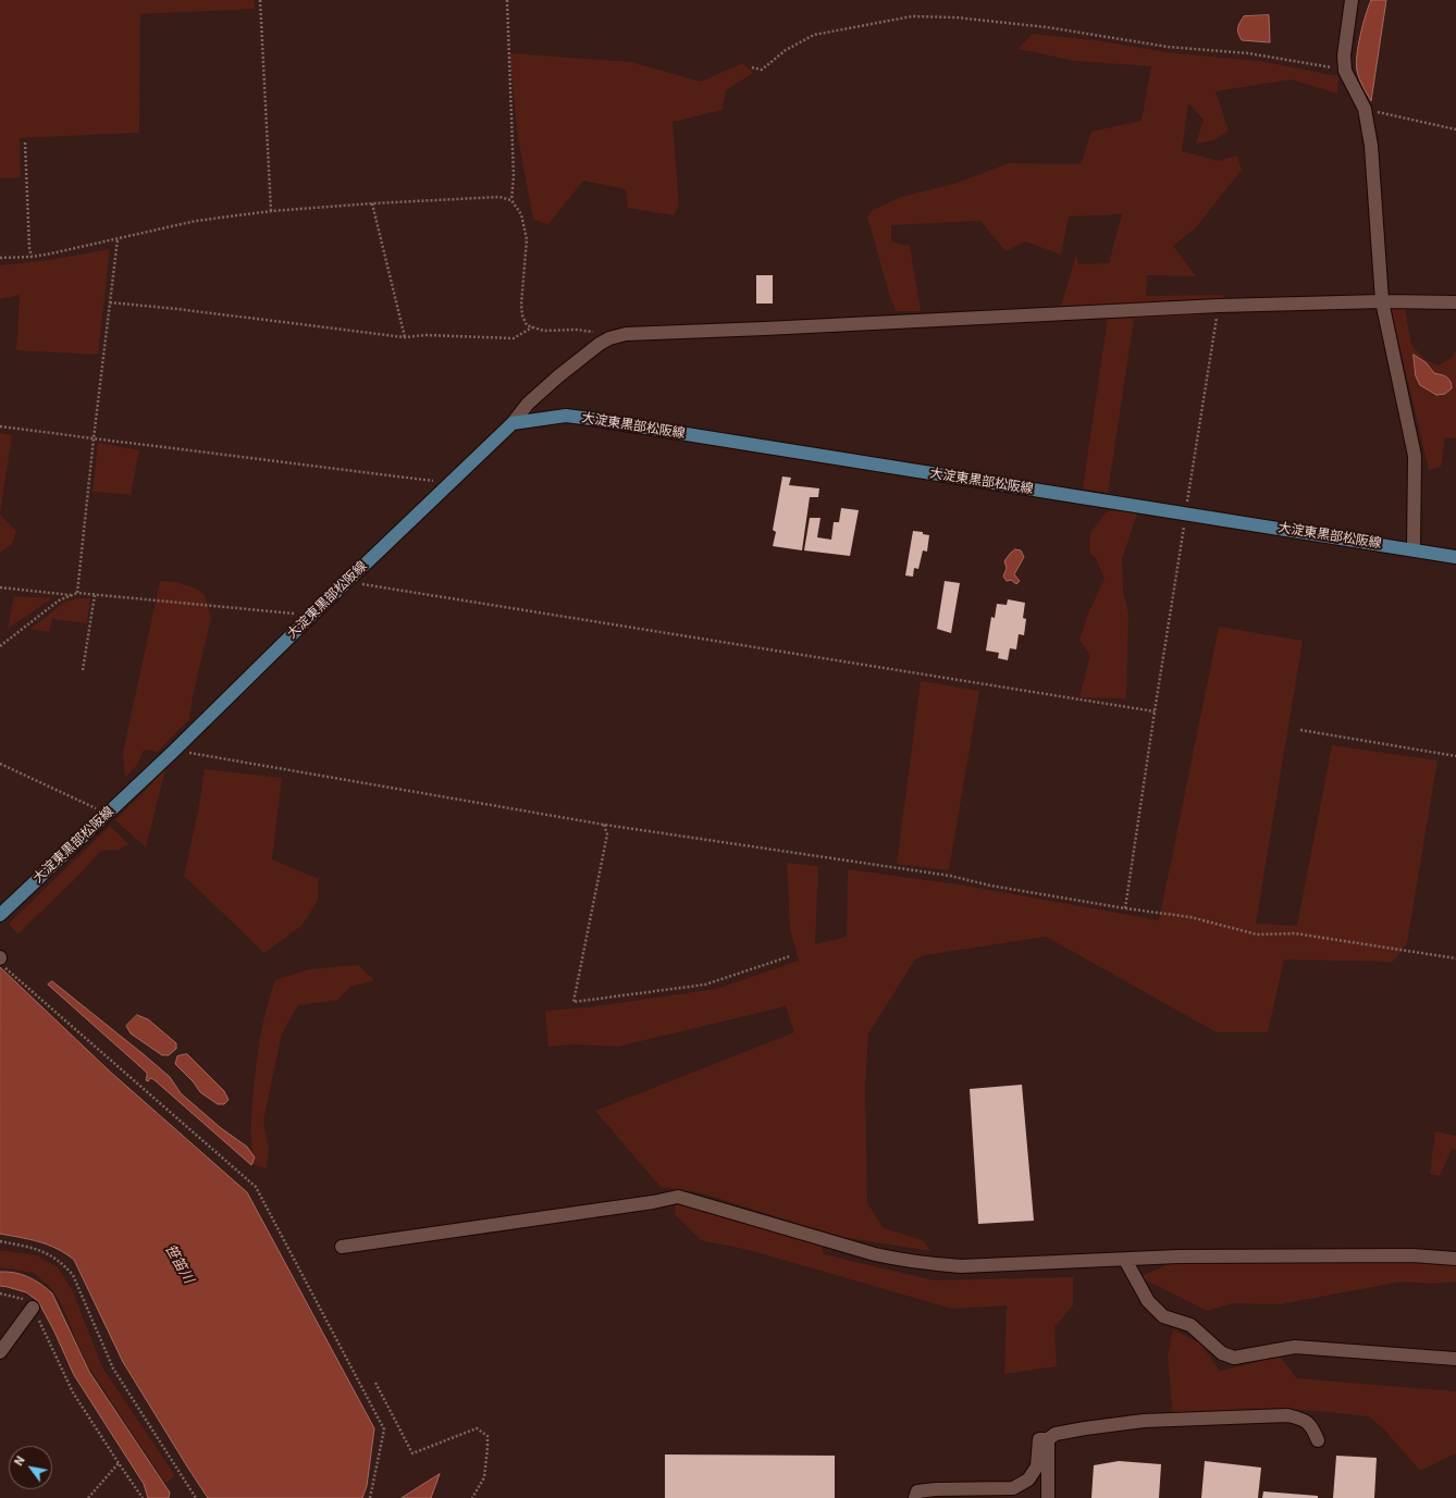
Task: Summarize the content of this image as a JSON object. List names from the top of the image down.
{
  "streets": {
    "main road": ["大淀東黒部松阪線"]
  },
  "water": ["笹笛川"],
  "north": "top left"
}
